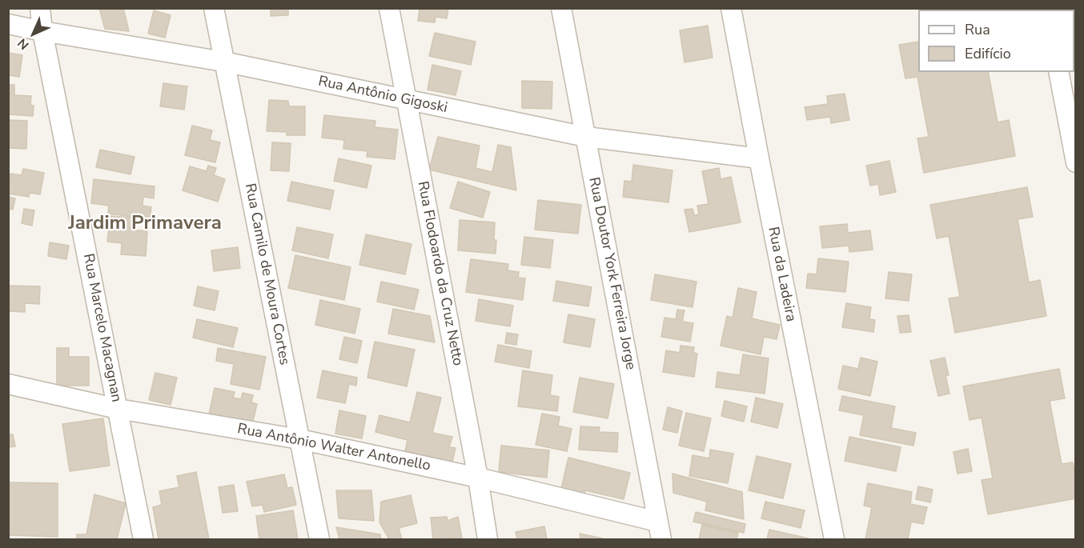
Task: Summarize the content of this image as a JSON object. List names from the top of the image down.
{
  "streets": {
    "street": [
      "Rua Antônio Gigoski",
      "Rua Flodoardo da Cruz Netto",
      "Rua Doutor York Ferreira Jorge",
      "Rua Camilo de Moura Cortes",
      "Rua da Ladeira",
      "Rua Marcelo Macagnan",
      "Rua Antônio Walter Antonello"
    ]
  },
  "crossings": [
    ["Rua Antônio Gigoski", "Rua Flodoardo da Cruz Netto"],
    ["Rua Antônio Gigoski", "Rua Doutor York Ferreira Jorge"],
    ["Rua Antônio Gigoski", "Rua Camilo de Moura Cortes"],
    ["Rua Antônio Gigoski", "Rua da Ladeira"],
    ["Rua Antônio Gigoski", "Rua Marcelo Macagnan"],
    ["Rua Flodoardo da Cruz Netto", "Rua Antônio Walter Antonello"],
    ["Rua Doutor York Ferreira Jorge", "Rua Antônio Walter Antonello"],
    ["Rua Camilo de Moura Cortes", "Rua Antônio Walter Antonello"],
    ["Rua Marcelo Macagnan", "Rua Antônio Walter Antonello"]
  ],
  "districts": ["Jardim Primavera"],
  "legend": ["Rua", "Edifício"],
  "north": "bottom left"
}
